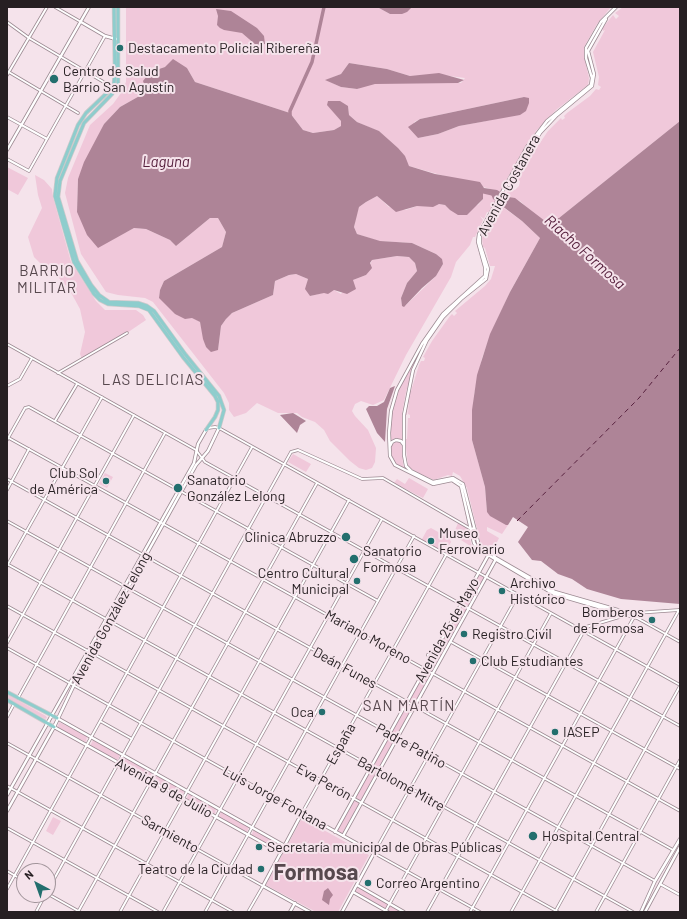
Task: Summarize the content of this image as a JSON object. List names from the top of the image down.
{
  "streets": {
    "main road": [
      "Avenida Costanera",
      "Avenida González Lelong",
      "Avenida 25 de Mayo",
      "España",
      "Avenida 9 de Julio",
      "Luis Jorge Fontana",
      "Sarmiento"
    ],
    "street": [
      "Mariano Moreno",
      "Deán Funes",
      "Padre Patiño",
      "Eva Perón",
      "Bartolomé Mitre"
    ]
  },
  "crossings": [
    ["Avenida Costanera", "Avenida 25 de Mayo"],
    ["Avenida González Lelong", "Mariano Moreno"],
    ["Avenida González Lelong", "Deán Funes"],
    ["Avenida González Lelong", "Padre Patiño"],
    ["Avenida González Lelong", "Eva Perón"],
    ["Avenida González Lelong", "Bartolomé Mitre"],
    ["Avenida González Lelong", "Avenida 9 de Julio"],
    ["Avenida González Lelong", "Luis Jorge Fontana"],
    ["Avenida González Lelong", "Sarmiento"],
    ["Avenida 25 de Mayo", "Mariano Moreno"],
    ["Avenida 25 de Mayo", "Deán Funes"],
    ["Avenida 25 de Mayo", "Padre Patiño"],
    ["Avenida 25 de Mayo", "Eva Perón"],
    ["Avenida 25 de Mayo", "Bartolomé Mitre"],
    ["Avenida 25 de Mayo", "Luis Jorge Fontana"],
    ["Mariano Moreno", "España"],
    ["Deán Funes", "España"],
    ["España", "Padre Patiño"],
    ["España", "Eva Perón"],
    ["España", "Bartolomé Mitre"],
    ["España", "Avenida 9 de Julio"],
    ["España", "Luis Jorge Fontana"],
    ["España", "Sarmiento"]
  ],
  "districts": [
    "BARRIO MILITAR",
    "LAS DELICIAS",
    "SAN MARTÍN",
    "Formosa"
  ],
  "water": ["Laguna", "Riacho Formosa"],
  "places": [
    "Destacamento Policial Ribereña",
    "Centro de Salud Barrio San Agustín",
    "Club Sol de América",
    "Sanatorio González Lelong",
    "Clinica Abruzzo",
    "Museo Ferroviario",
    "Sanatorio Formosa",
    "Centro Cultural Municipal",
    "Archivo Histórico",
    "Bomberos de Formosa",
    "Registro Civil",
    "Club Estudiantes",
    "Oca",
    "IASEP",
    "Hospital Central",
    "Secretaría municipal de Obras Públicas",
    "Teatro de la Ciudad",
    "Correo Argentino"
  ],
  "north": "top left"
}
